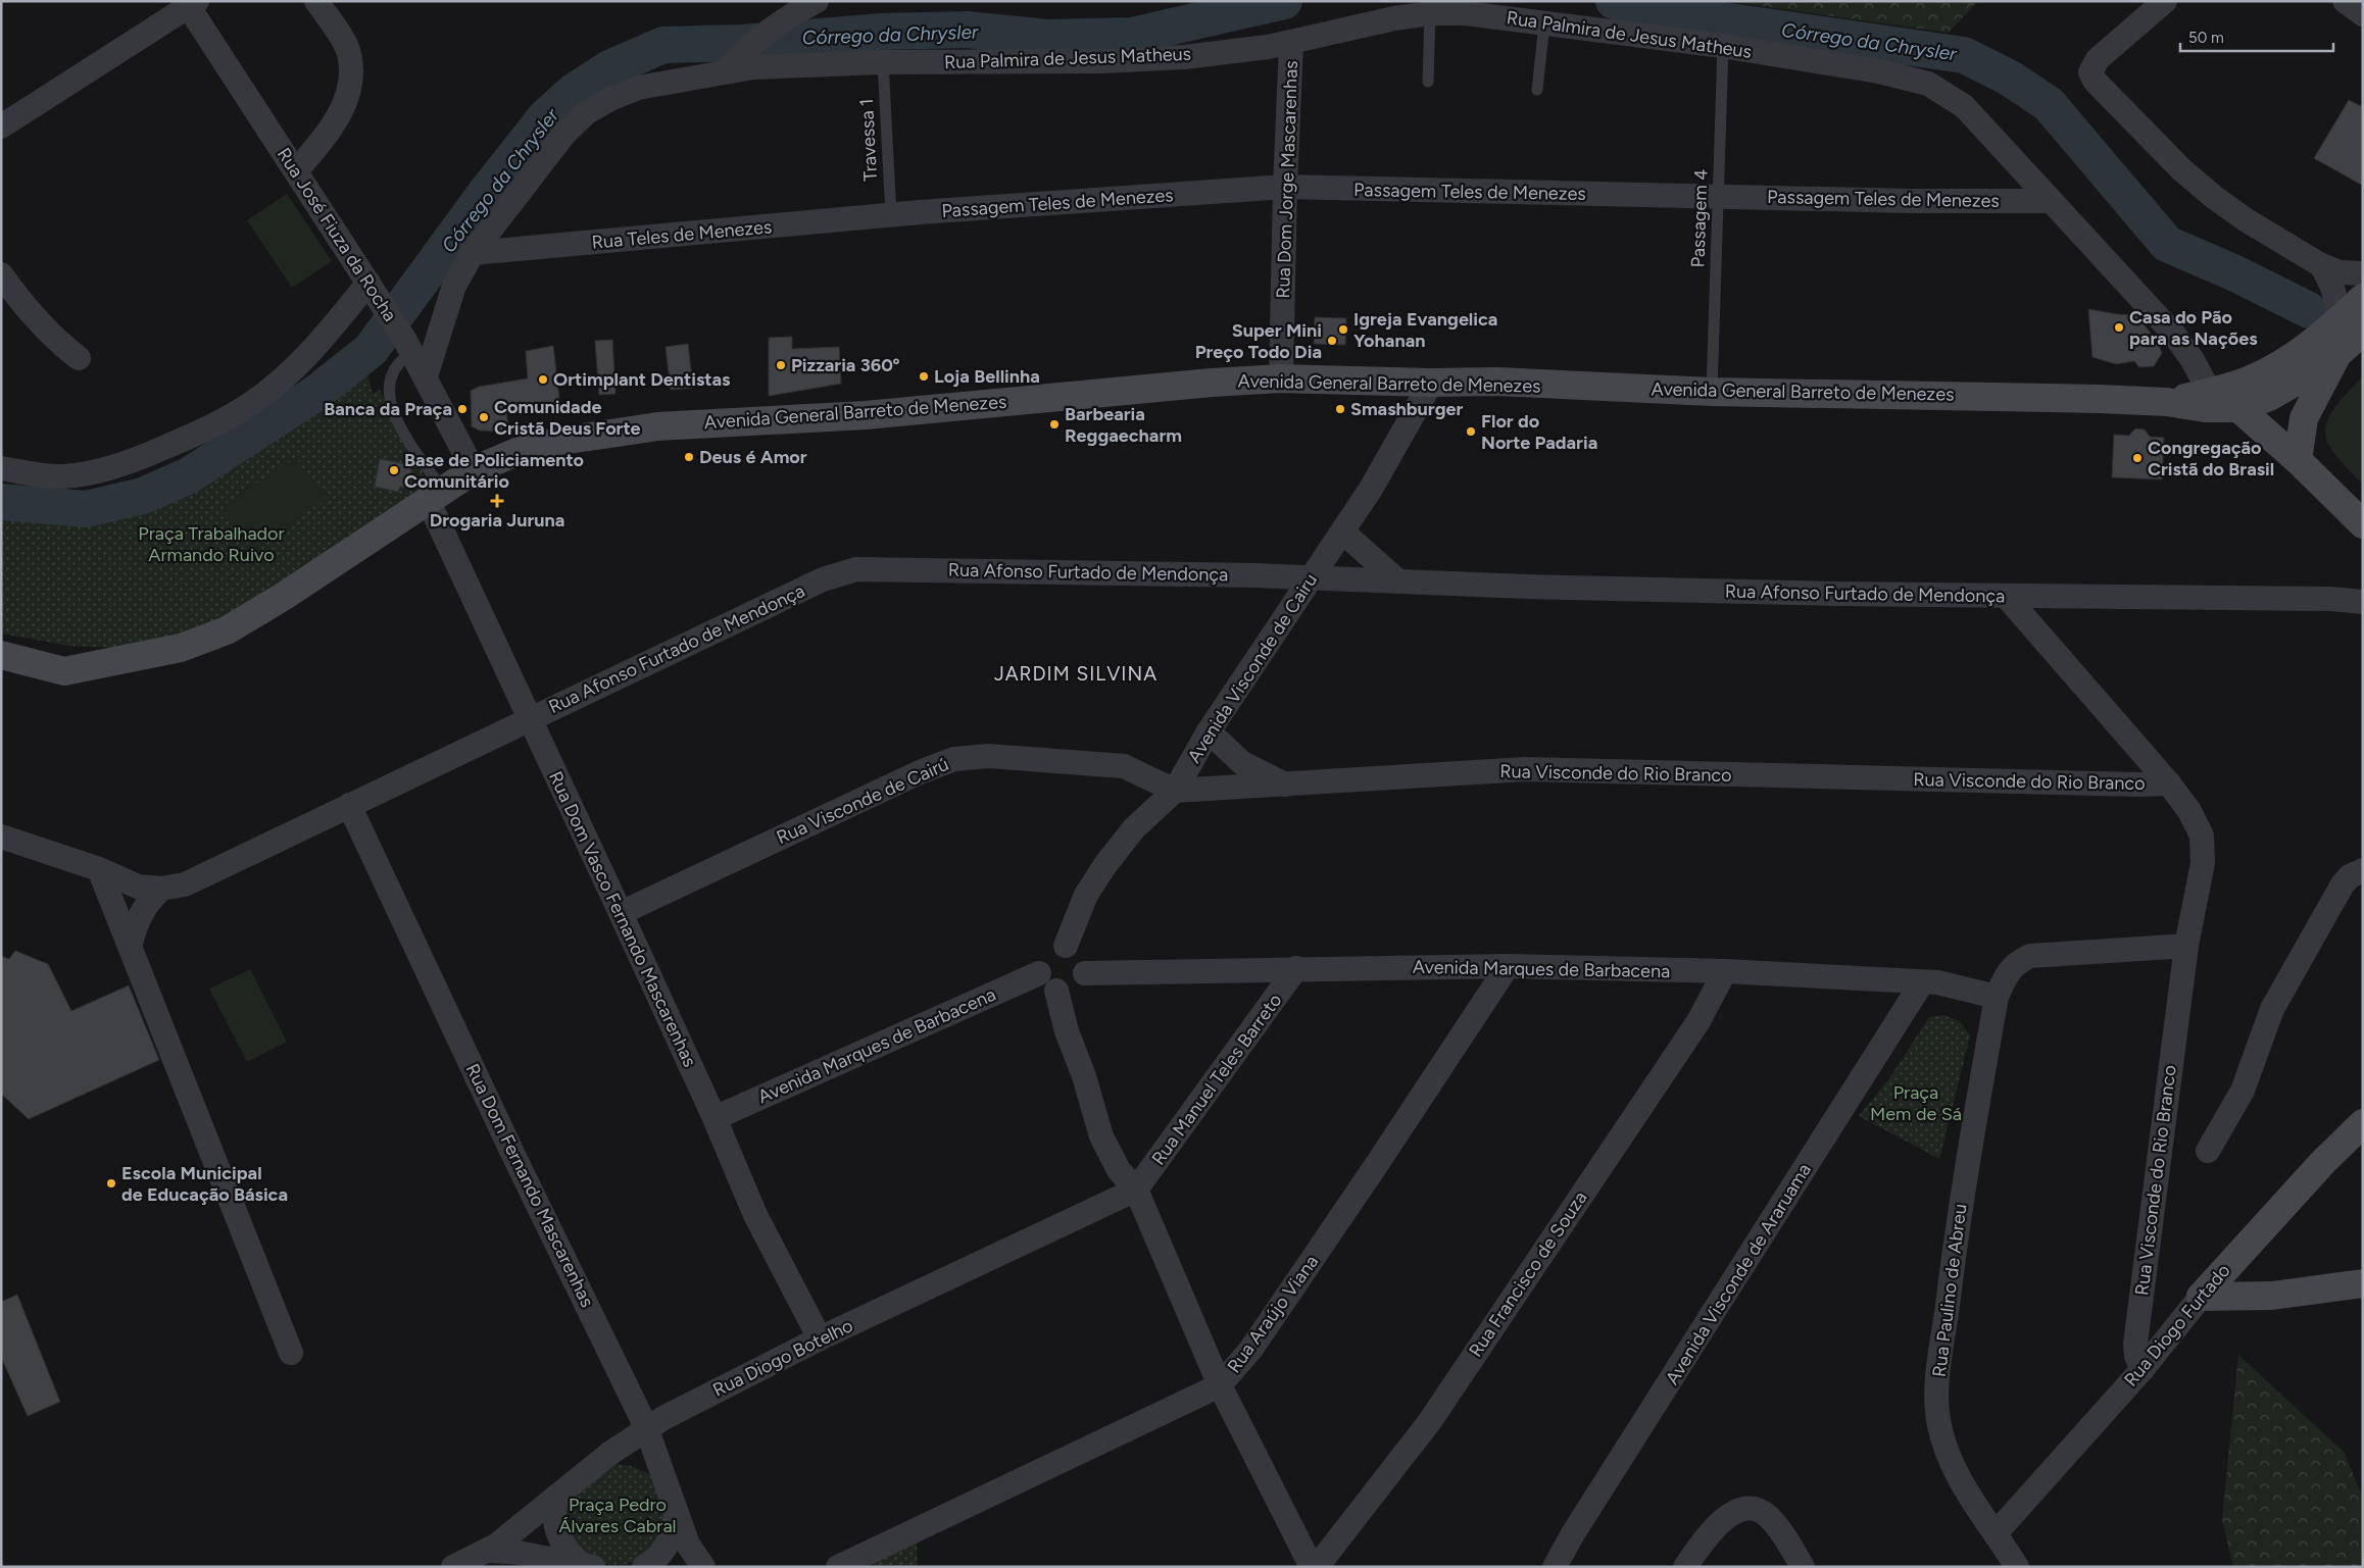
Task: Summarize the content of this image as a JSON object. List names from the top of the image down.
{
  "streets": {
    "main road": ["Avenida General Barreto de Menezes", "Rua Diogo Furtado"],
    "street": [
      "Rua Palmira de Jesus Matheus",
      "Rua Dom Jorge Mascarenhas",
      "Passagem Teles de Menezes",
      "Rua José Fiuza da Rocha",
      "Rua Teles de Menezes",
      "Rua Afonso Furtado de Mendonça",
      "Avenida Visconde de Cairu",
      "Rua Visconde do Rio Branco",
      "Rua Visconde de Cairú",
      "Rua Dom Vasco Fernando Mascarenhas",
      "Avenida Marques de Barbacena",
      "Rua Manuel Teles Barreto",
      "Rua Dom Fernando Mascarenhas",
      "Rua Francisco de Souza",
      "Avenida Visconde de Araruama",
      "Rua Paulino de Abreu",
      "Rua Araújo Viana",
      "Rua Diogo Botelho"
    ],
    "lane": ["Travessa 1", "Passagem 4"]
  },
  "crossings": [
    ["Rua Palmira de Jesus Matheus", "Travessa 1"],
    ["Rua Palmira de Jesus Matheus", "Rua Dom Jorge Mascarenhas"],
    ["Rua Palmira de Jesus Matheus", "Passagem Teles de Menezes"],
    ["Rua Palmira de Jesus Matheus", "Passagem 4"],
    ["Rua Palmira de Jesus Matheus", "Rua José Fiuza da Rocha"],
    ["Rua Palmira de Jesus Matheus", "Rua Teles de Menezes"],
    ["Travessa 1", "Passagem Teles de Menezes"],
    ["Travessa 1", "Rua Teles de Menezes"],
    ["Rua Dom Jorge Mascarenhas", "Passagem Teles de Menezes"],
    ["Rua Dom Jorge Mascarenhas", "Avenida General Barreto de Menezes"],
    ["Passagem Teles de Menezes", "Passagem 4"],
    ["Passagem Teles de Menezes", "Rua Teles de Menezes"],
    ["Passagem 4", "Avenida General Barreto de Menezes"],
    ["Rua José Fiuza da Rocha", "Avenida General Barreto de Menezes"],
    ["Avenida General Barreto de Menezes", "Avenida Visconde de Cairu"],
    ["Avenida General Barreto de Menezes", "Rua Dom Vasco Fernando Mascarenhas"],
    ["Rua Afonso Furtado de Mendonça", "Avenida Visconde de Cairu"],
    ["Rua Afonso Furtado de Mendonça", "Rua Dom Vasco Fernando Mascarenhas"],
    ["Rua Afonso Furtado de Mendonça", "Rua Dom Fernando Mascarenhas"],
    ["Avenida Visconde de Cairu", "Rua Visconde do Rio Branco"],
    ["Avenida Visconde de Cairu", "Rua Visconde de Cairú"],
    ["Avenida Visconde de Cairu", "Avenida Marques de Barbacena"],
    ["Rua Visconde do Rio Branco", "Rua Visconde de Cairú"],
    ["Rua Visconde do Rio Branco", "Rua Paulino de Abreu"],
    ["Rua Visconde do Rio Branco", "Rua Diogo Furtado"],
    ["Rua Visconde de Cairú", "Rua Dom Vasco Fernando Mascarenhas"],
    ["Rua Dom Vasco Fernando Mascarenhas", "Avenida Marques de Barbacena"],
    ["Rua Dom Vasco Fernando Mascarenhas", "Rua Diogo Botelho"],
    ["Avenida Marques de Barbacena", "Rua Manuel Teles Barreto"],
    ["Avenida Marques de Barbacena", "Rua Francisco de Souza"],
    ["Avenida Marques de Barbacena", "Avenida Visconde de Araruama"],
    ["Avenida Marques de Barbacena", "Rua Paulino de Abreu"],
    ["Avenida Marques de Barbacena", "Rua Araújo Viana"],
    ["Rua Manuel Teles Barreto", "Rua Diogo Botelho"],
    ["Rua Dom Fernando Mascarenhas", "Rua Diogo Botelho"],
    ["Rua Paulino de Abreu", "Rua Diogo Furtado"]
  ],
  "districts": ["JARDIM SILVINA"],
  "water": ["Córrego da Chrysler"],
  "parks": ["Praça Trabalhador Armando Ruivo", "Praça Mem de Sá", "Praça Pedro Álvares Cabral"],
  "places": {
    "other": [
      "Casa do Pão para as Nações",
      "Igreja Evangelica Yohanan",
      "Super Mini Preço Todo Dia",
      "Pizzaria 360º",
      "Loja Bellinha",
      "Ortimplant Dentistas",
      "Banca da Praça",
      "Smashburger",
      "Comunidade Cristã Deus Forte",
      "Barbearia Reggaecharm",
      "Flor do Norte Padaria",
      "Deus é Amor",
      "Congregação Cristã do Brasil",
      "Base de Policiamento Comunitário",
      "Escola Municipal de Educação Básica"
    ],
    "health": ["Drogaria Juruna"]
  },
  "scale_bar": "50 m"
}
